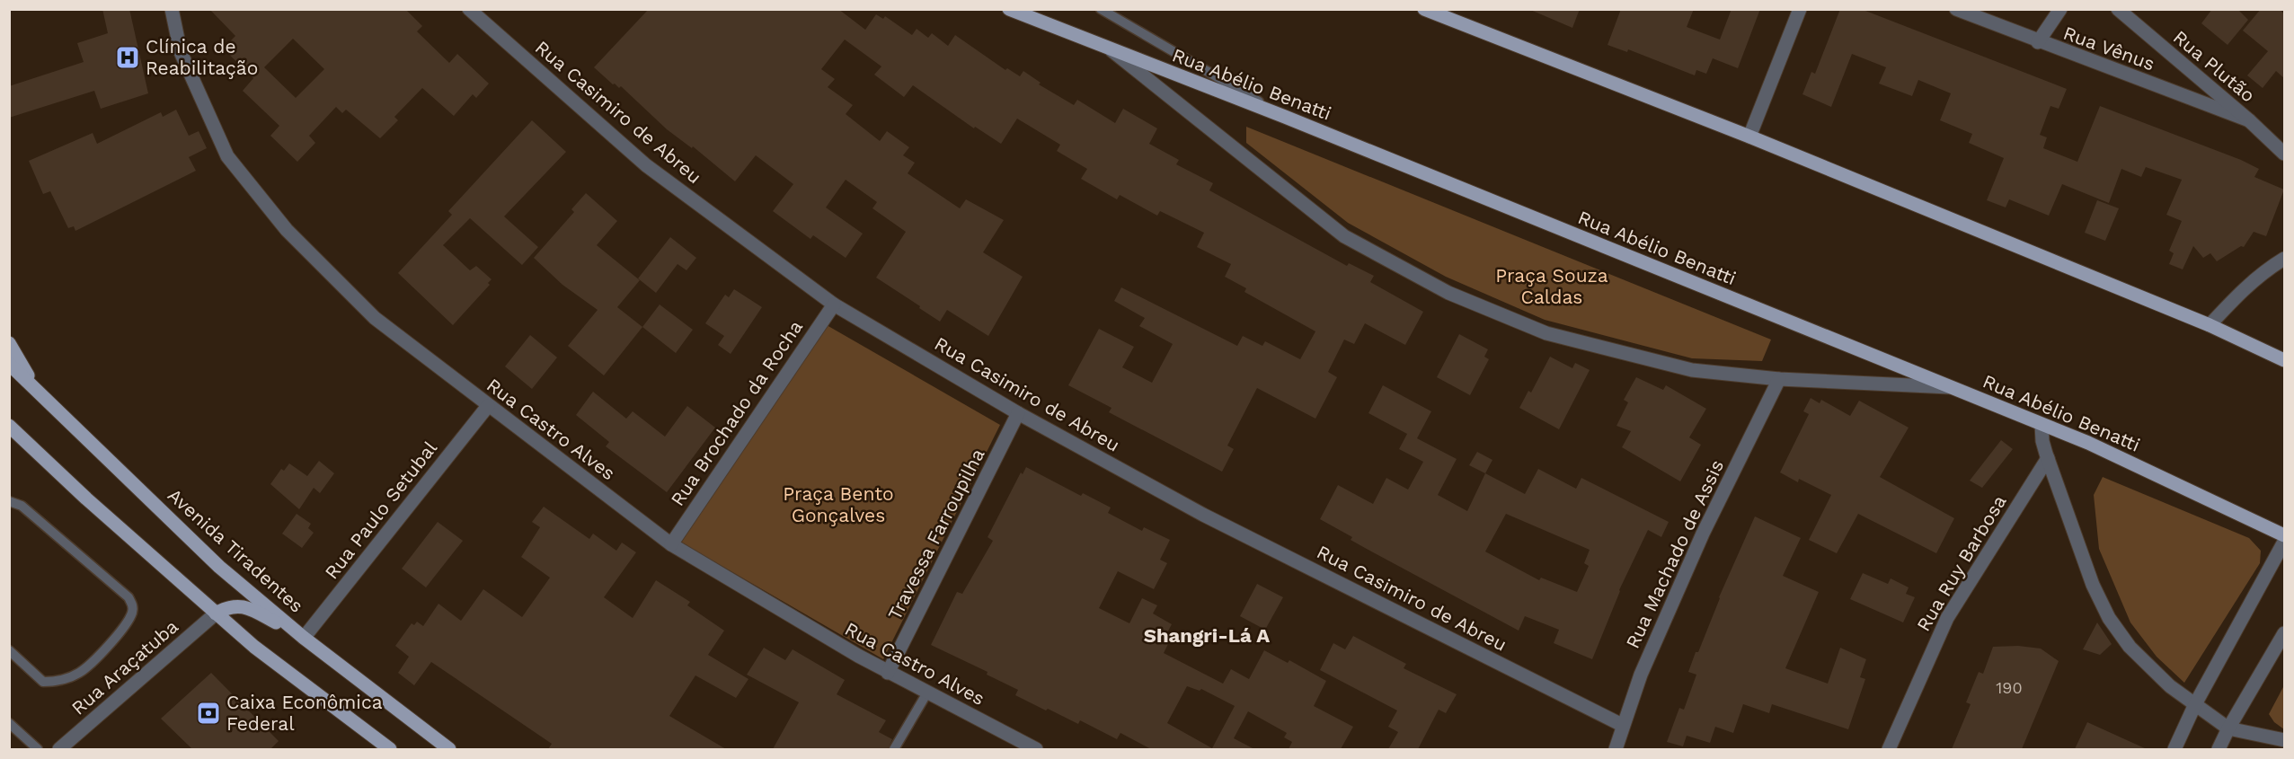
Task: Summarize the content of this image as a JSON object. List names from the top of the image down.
{
  "streets": {
    "main road": ["Rua Abélio Benatti", "Avenida Tiradentes"],
    "street": [
      "Rua Vênus",
      "Rua Plutão",
      "Rua Casimiro de Abreu",
      "Rua Brochado da Rocha",
      "Rua Castro Alves",
      "Rua Paulo Setubal",
      "Travessa Farroupilha",
      "Rua Machado de Assis",
      "Rua Ruy Barbosa",
      "Rua Araçatuba"
    ]
  },
  "crossings": [
    ["Rua Vênus", "Rua Plutão"],
    ["Rua Casimiro de Abreu", "Rua Brochado da Rocha"],
    ["Rua Casimiro de Abreu", "Travessa Farroupilha"],
    ["Rua Casimiro de Abreu", "Rua Machado de Assis"],
    ["Rua Brochado da Rocha", "Rua Castro Alves"],
    ["Rua Castro Alves", "Rua Paulo Setubal"],
    ["Rua Castro Alves", "Travessa Farroupilha"],
    ["Rua Paulo Setubal", "Avenida Tiradentes"]
  ],
  "districts": ["Shangri-Lá A"],
  "parks": ["Praça Souza Caldas", "Praça Bento Gonçalves"],
  "places": {
    "hospital": ["Clínica de Reabilitação"],
    "bank": ["Caixa Econômica Federal"]
  },
  "house_numbers": ["190"]
}
